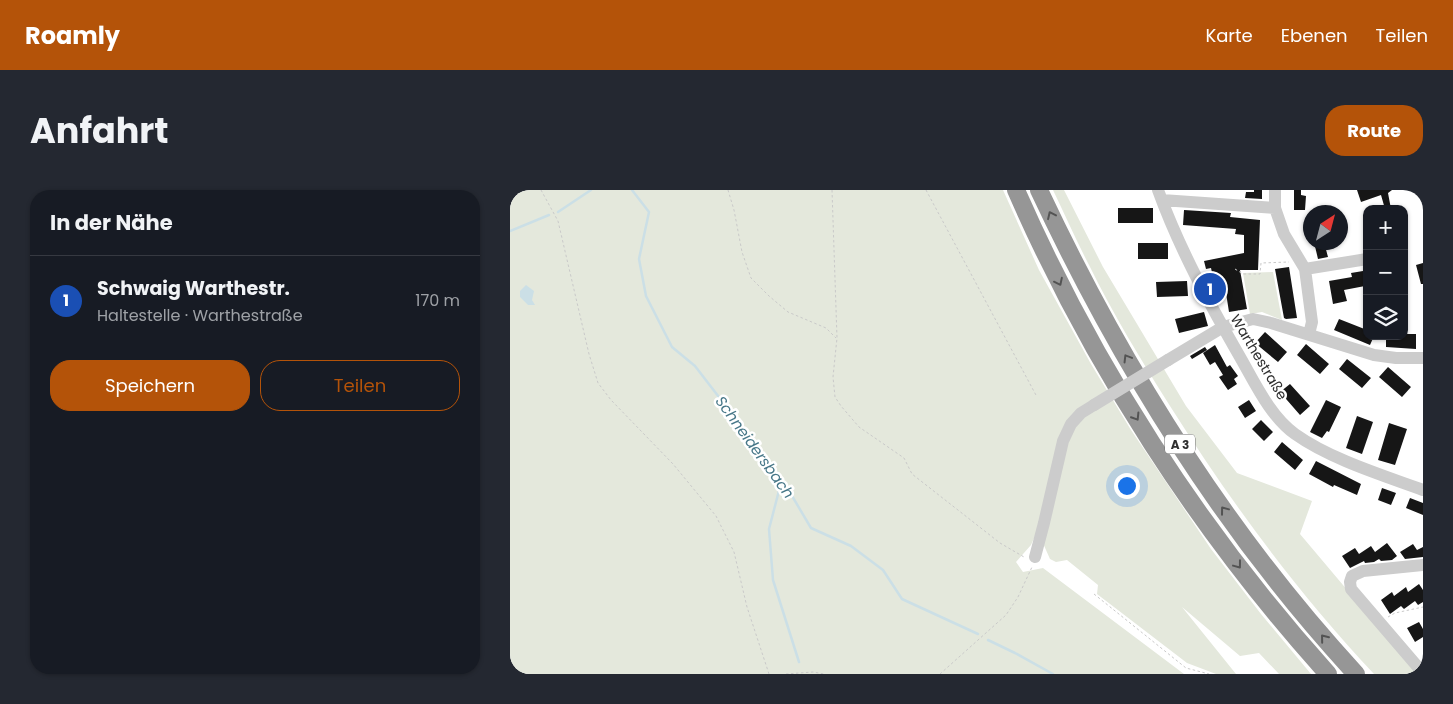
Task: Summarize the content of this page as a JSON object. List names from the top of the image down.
{
  "streets": {
    "highway": ["A 3"],
    "street": ["Warthestraße"]
  },
  "water": ["Schneidersbach"],
  "north": "top right",
  "page": {
    "header": "Roamly",
    "nav": ["Karte", "Ebenen", "Teilen"],
    "title": "Anfahrt",
    "buttons": [
      "Route",
      ["Speichern", "Teilen"]
    ],
    "heading": "In der Nähe",
    "map_buttons": ["+", "−"],
    "list": [
      {
        "mark": "1",
        "name": "Schwaig Warthestr.",
        "note": "Haltestelle · Warthestraße",
        "value": "170 m"
      }
    ],
    "pins": "1"
  }
}
